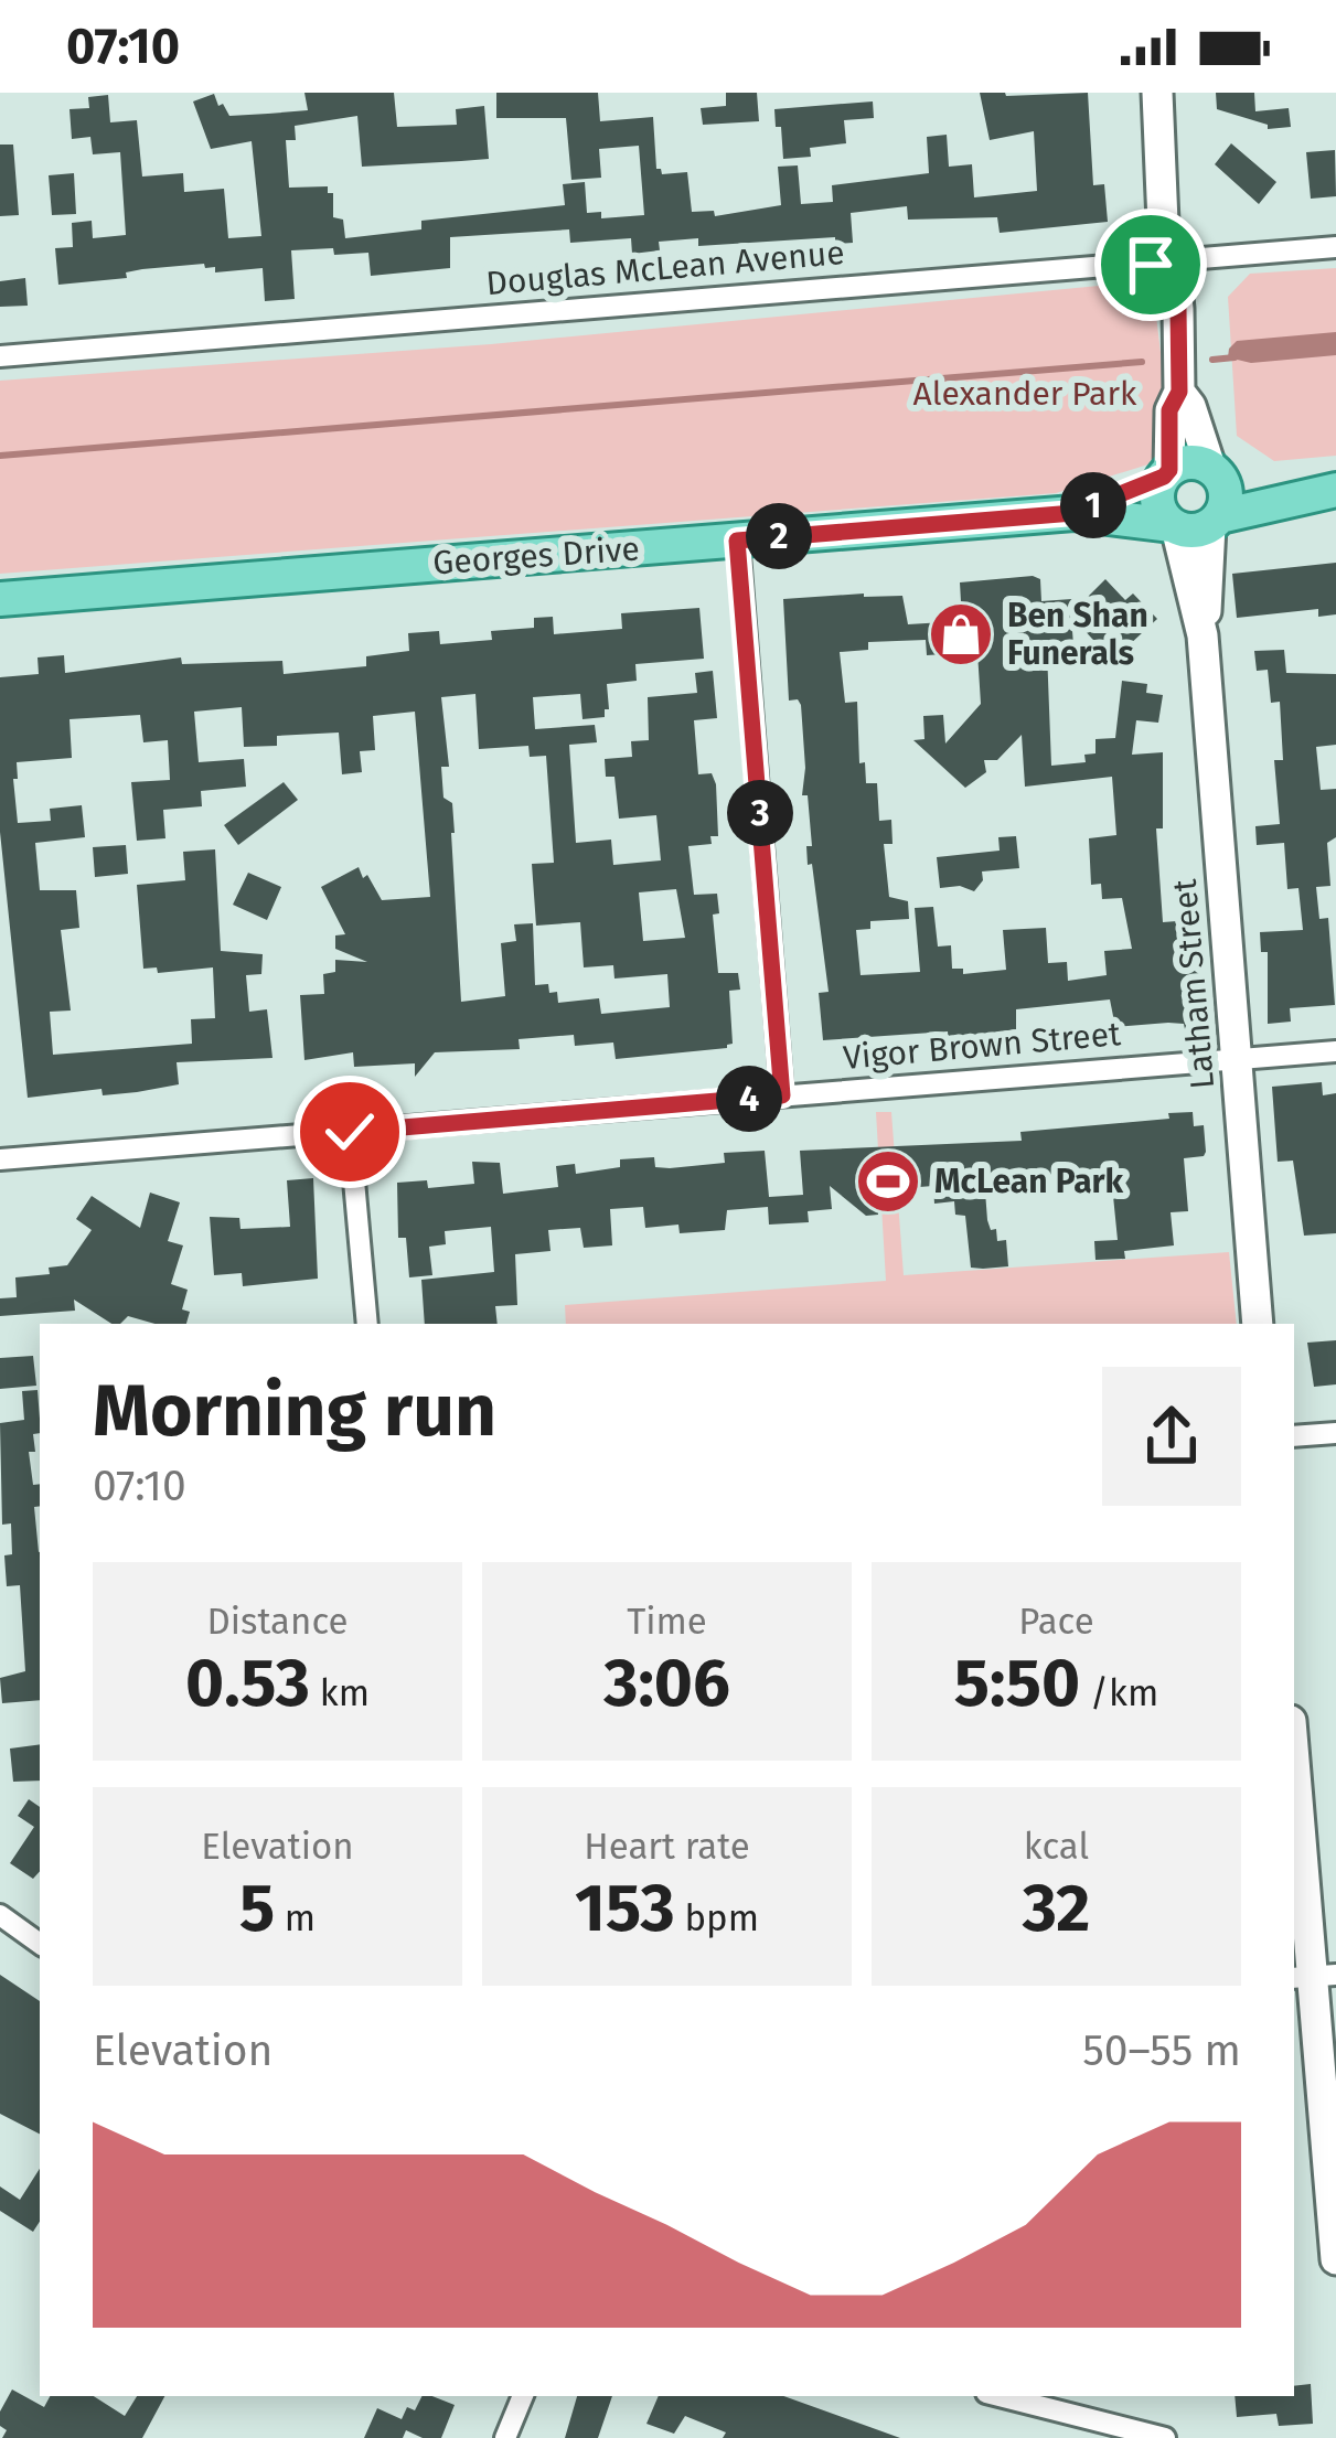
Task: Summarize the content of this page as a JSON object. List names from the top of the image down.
{
  "streets": {
    "main road": ["Georges Drive", "Latham Street"],
    "street": ["Douglas McLean Avenue", "Vigor Brown Street"]
  },
  "crossings": [
    ["Georges Drive", "Latham Street"],
    ["Latham Street", "Vigor Brown Street"]
  ],
  "parks": ["Alexander Park"],
  "places": {
    "shop": ["Ben Shan Funerals"],
    "sports": ["McLean Park"]
  },
  "page": {
    "status": "07:10",
    "pins": [
      "1",
      "2",
      "3",
      "4"
    ],
    "heading": ["Morning run", "07:10"],
    "stats": [
      ["Distance", "0.53 km"],
      ["Time", "3:06"],
      ["Pace", "5:50 /km"],
      ["Elevation", "5 m"],
      ["Heart rate", "153 bpm"],
      ["kcal", "32"]
    ],
    "chart": ["Elevation", "50–55 m"]
  }
}
